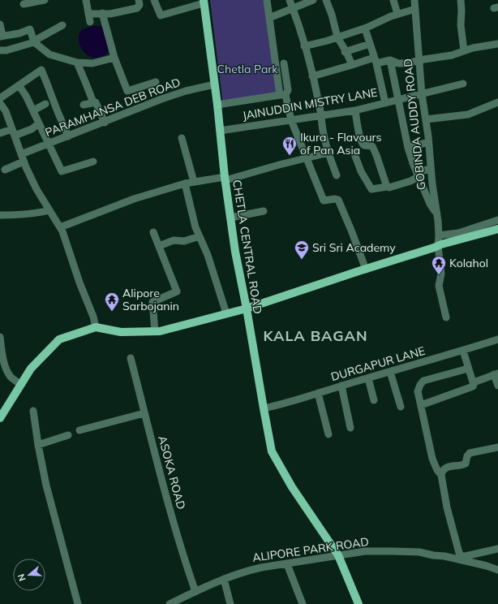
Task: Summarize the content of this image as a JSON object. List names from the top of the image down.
{
  "streets": {
    "main road": ["CHETLA CENTRAL ROAD"],
    "street": [
      "JAINUDDIN MISTRY LANE",
      "PARAMHANSA DEB ROAD",
      "GOBINDA AUDDY ROAD",
      "DURGAPUR LANE",
      "ASOKA ROAD",
      "ALIPORE PARK ROAD"
    ]
  },
  "crossings": [
    ["JAINUDDIN MISTRY LANE", "GOBINDA AUDDY ROAD"],
    ["JAINUDDIN MISTRY LANE", "CHETLA CENTRAL ROAD"],
    ["PARAMHANSA DEB ROAD", "CHETLA CENTRAL ROAD"],
    ["CHETLA CENTRAL ROAD", "DURGAPUR LANE"],
    ["CHETLA CENTRAL ROAD", "ALIPORE PARK ROAD"],
    ["ASOKA ROAD", "ALIPORE PARK ROAD"]
  ],
  "districts": ["KALA BAGAN"],
  "parks": ["Chetla Park"],
  "places": {
    "restaurant": ["Ikura - Flavours of Pan Asia"],
    "school or university": ["Sri Sri Academy"],
    "temple": ["Kolahol", "Alipore Sarbojanin"]
  },
  "north": "left"
}
